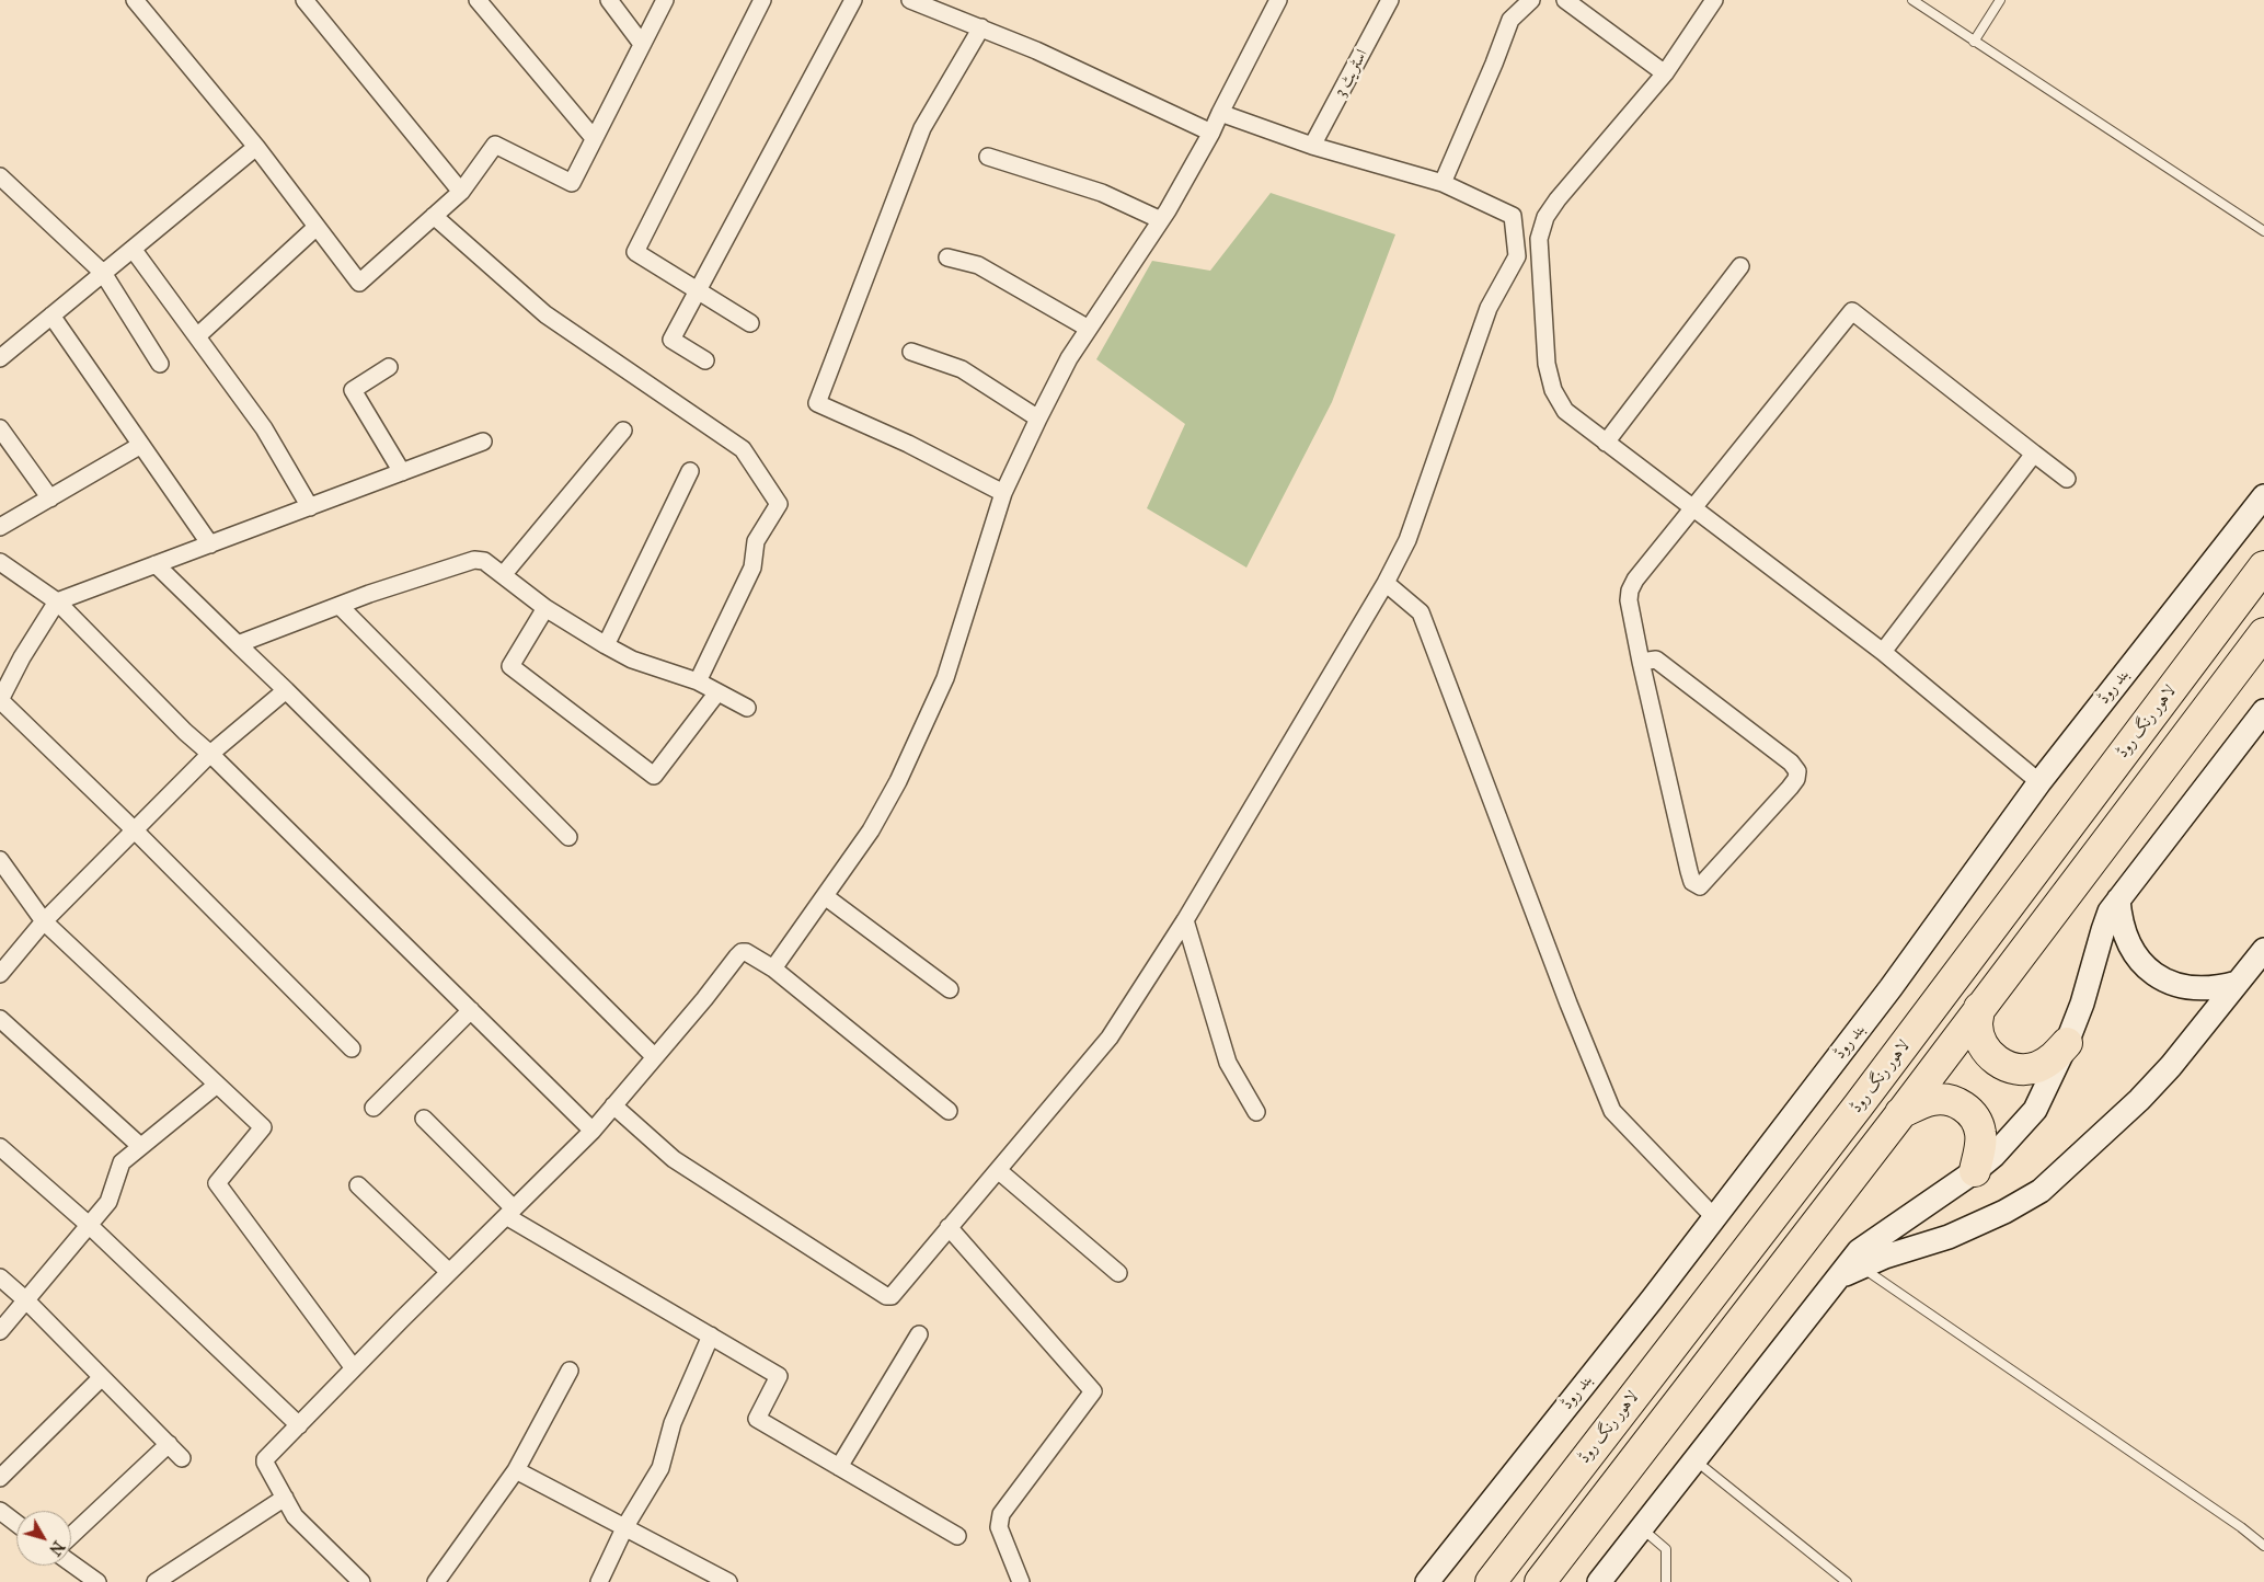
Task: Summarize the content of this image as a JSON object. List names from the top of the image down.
{
  "streets": {
    "highway": ["لاہور رنگ روڈ"],
    "main road": ["بند روڈ"],
    "street": ["اسٹریٹ 3"]
  },
  "north": "bottom right"
}
